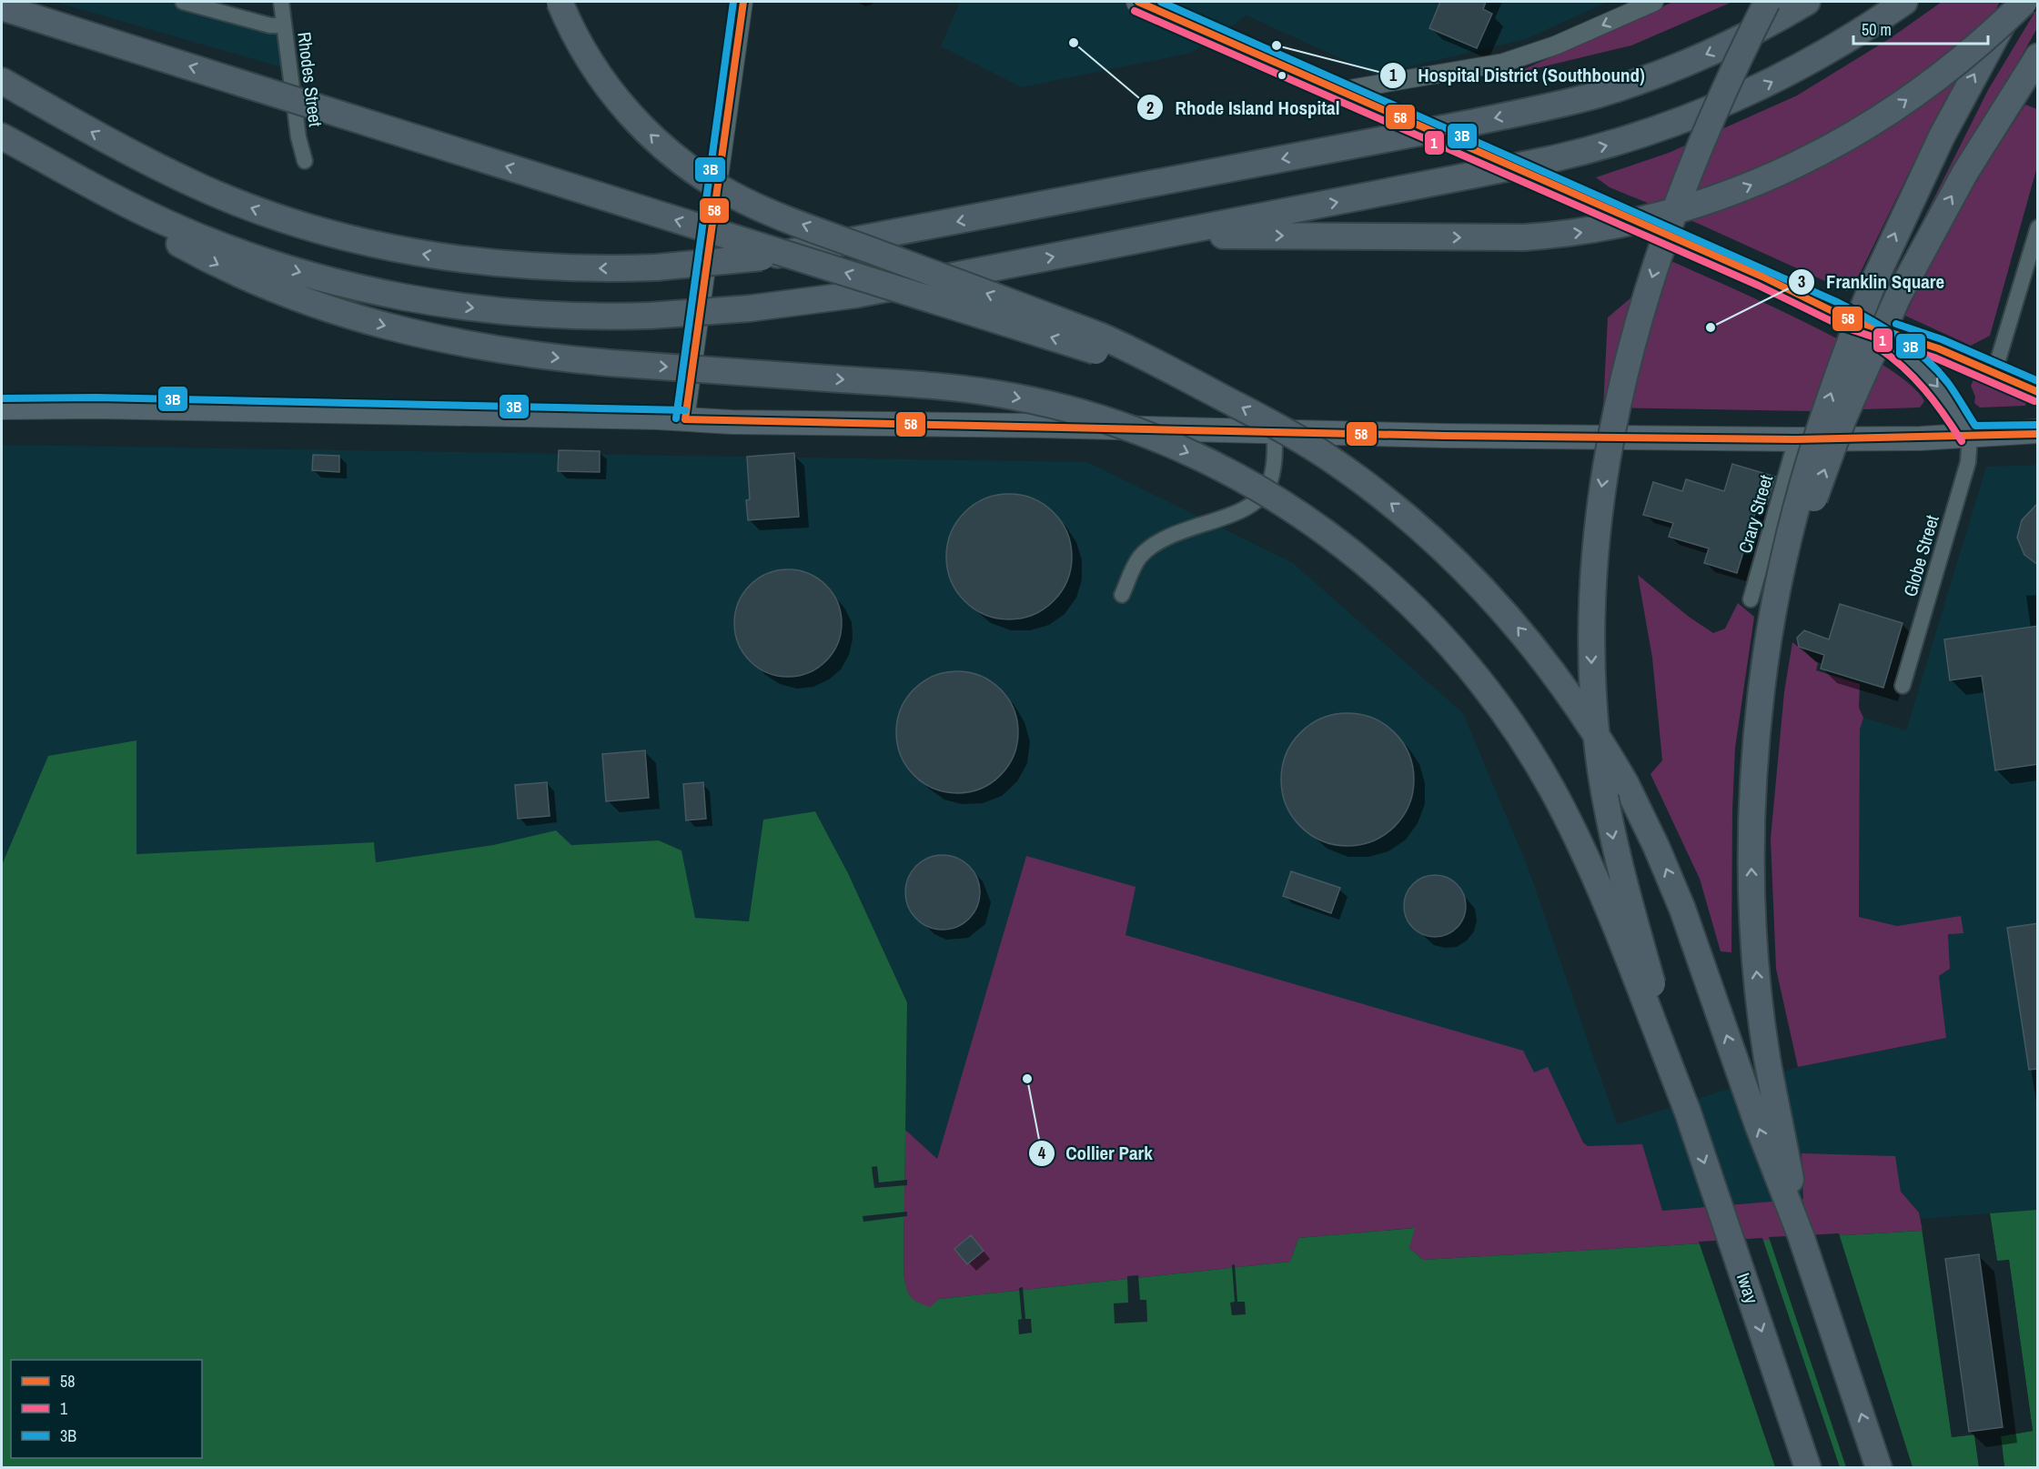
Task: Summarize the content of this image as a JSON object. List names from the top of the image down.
{
  "streets": {
    "highway": ["Iway"],
    "street": ["Rhodes Street", "Crary Street", "Globe Street"]
  },
  "places": [
    "Rhode Island Hospital",
    "Hospital District (Southbound)",
    "Franklin Square",
    "Collier Park"
  ],
  "lines": ["transit line 58", "transit line 3B", "transit line 1"],
  "legend": ["58", "1", "3B"],
  "scale_bar": "50 m"
}
